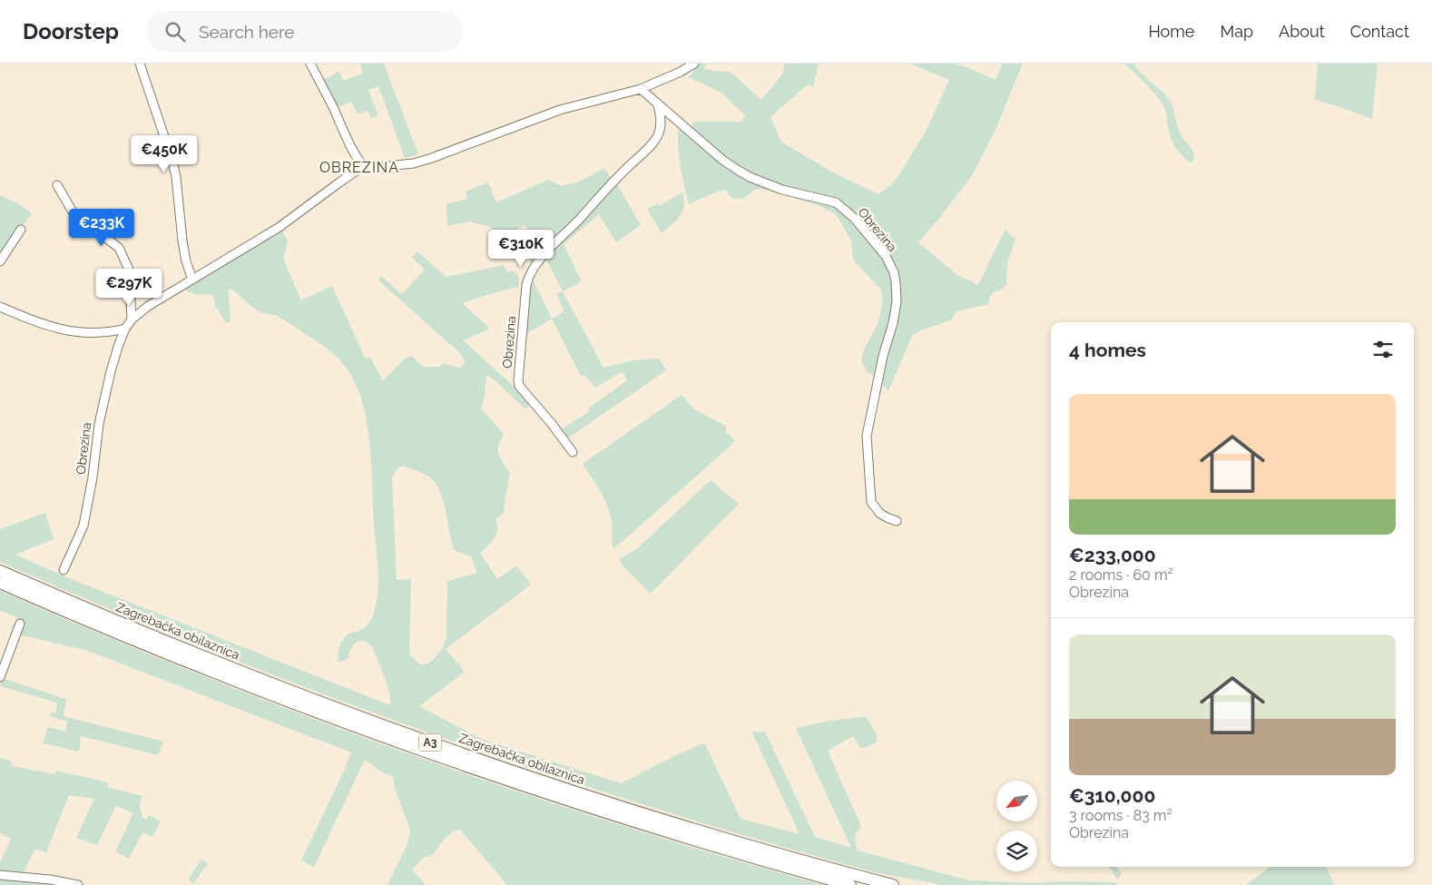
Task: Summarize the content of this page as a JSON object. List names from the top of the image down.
{
  "streets": {
    "highway": ["Zagrebačka obilaznica", "A3"],
    "street": ["Obrezina"]
  },
  "districts": ["OBREZINA"],
  "north": "bottom left",
  "page": {
    "header": "Doorstep",
    "search": "Search here",
    "nav": [
      "Home",
      "Map",
      "About",
      "Contact"
    ],
    "price": [
      "€450K",
      "€233K",
      "€310K",
      "€297K"
    ],
    "heading": "4 homes",
    "list": [
      {
        "name": "€233,000",
        "note": "2 rooms · 60 m² · Obrezina"
      },
      {
        "name": "€310,000",
        "note": "3 rooms · 83 m² · Obrezina"
      }
    ]
  }
}
